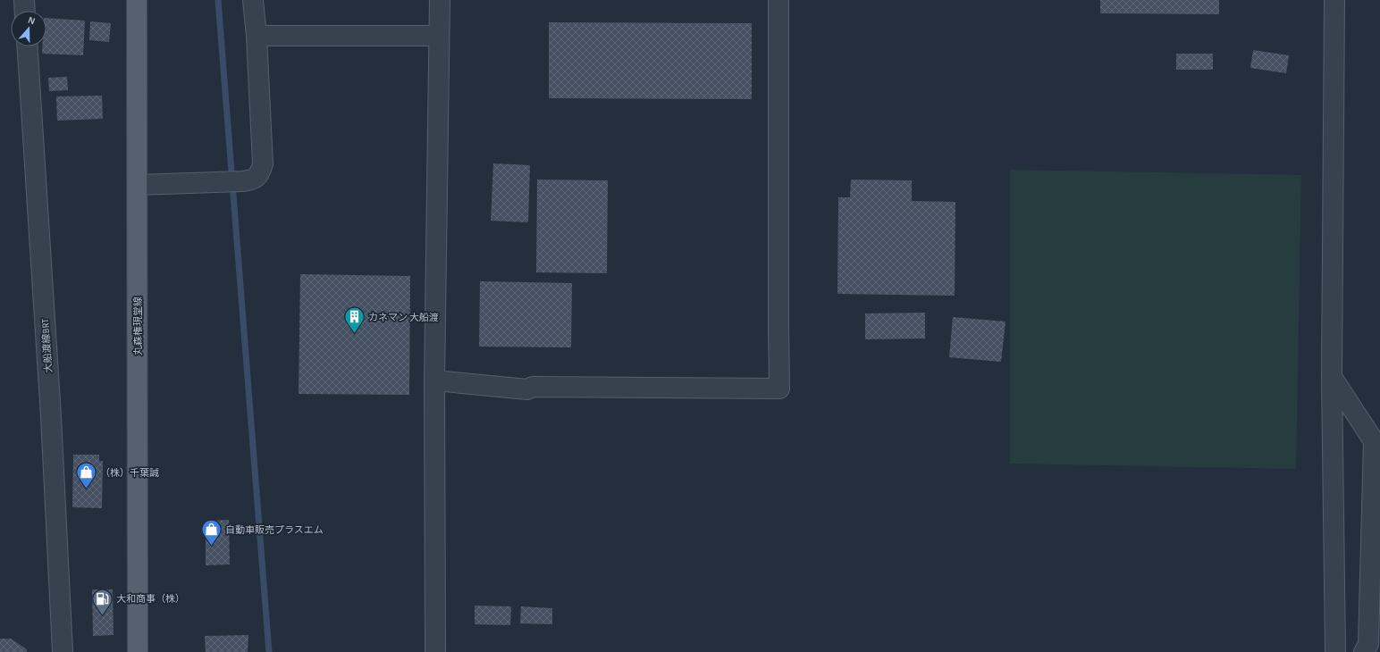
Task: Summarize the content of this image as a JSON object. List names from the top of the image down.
{
  "streets": {
    "main road": ["丸森権現堂線"],
    "street": ["大船渡線BRT"]
  },
  "places": {
    "building": ["カネマン 大船渡"],
    "shop": ["（株）千葉誠", "自動車販売プラスエム"],
    "fuel station": ["大和商事（株）"]
  },
  "north": "top"
}
